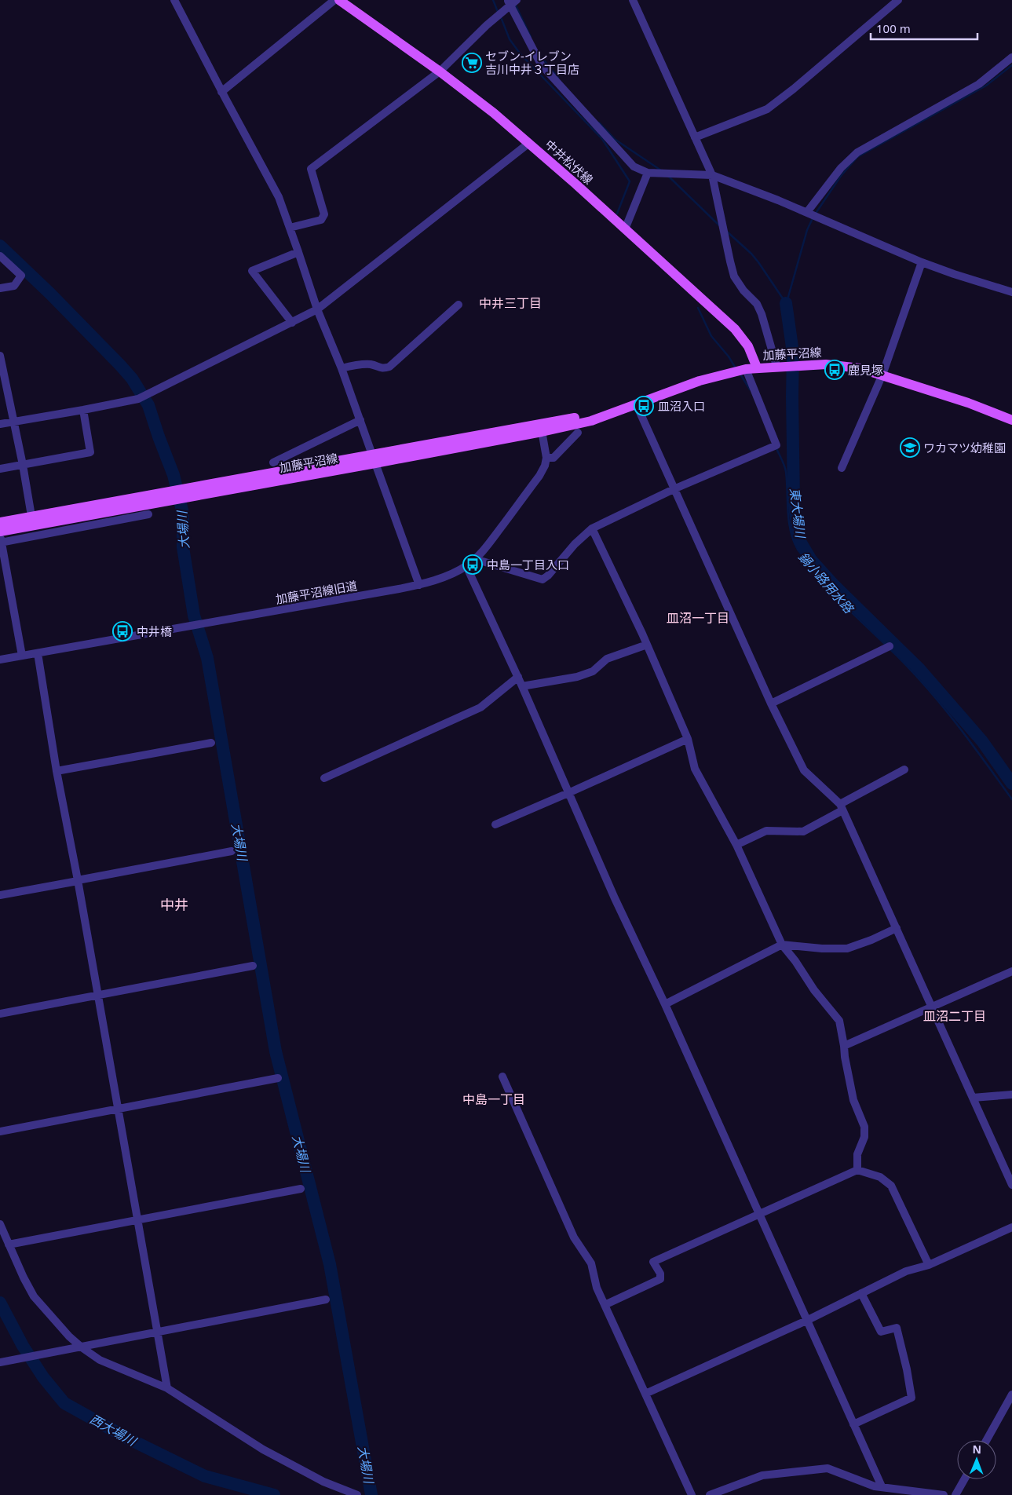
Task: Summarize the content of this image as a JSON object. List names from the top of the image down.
{
  "streets": {
    "main road": ["中井松伏線", "加藤平沼線"],
    "street": ["加藤平沼線旧道"]
  },
  "crossings": [
    ["中井松伏線", "加藤平沼線"]
  ],
  "districts": [
    "中井三丁目",
    "皿沼一丁目",
    "中井",
    "皿沼二丁目",
    "中島一丁目"
  ],
  "water": [
    "東大場川",
    "大場川",
    "鍋小路用水路",
    "西大場川"
  ],
  "places": {
    "supermarket": ["セブン-イレブン 吉川中井３丁目店"],
    "bus stop": [
      "鹿見塚",
      "皿沼入口",
      "中島一丁目入口",
      "中井橋"
    ],
    "school or university": ["ワカマツ幼稚園"]
  },
  "scale_bar": "100 m",
  "north": "top"
}
